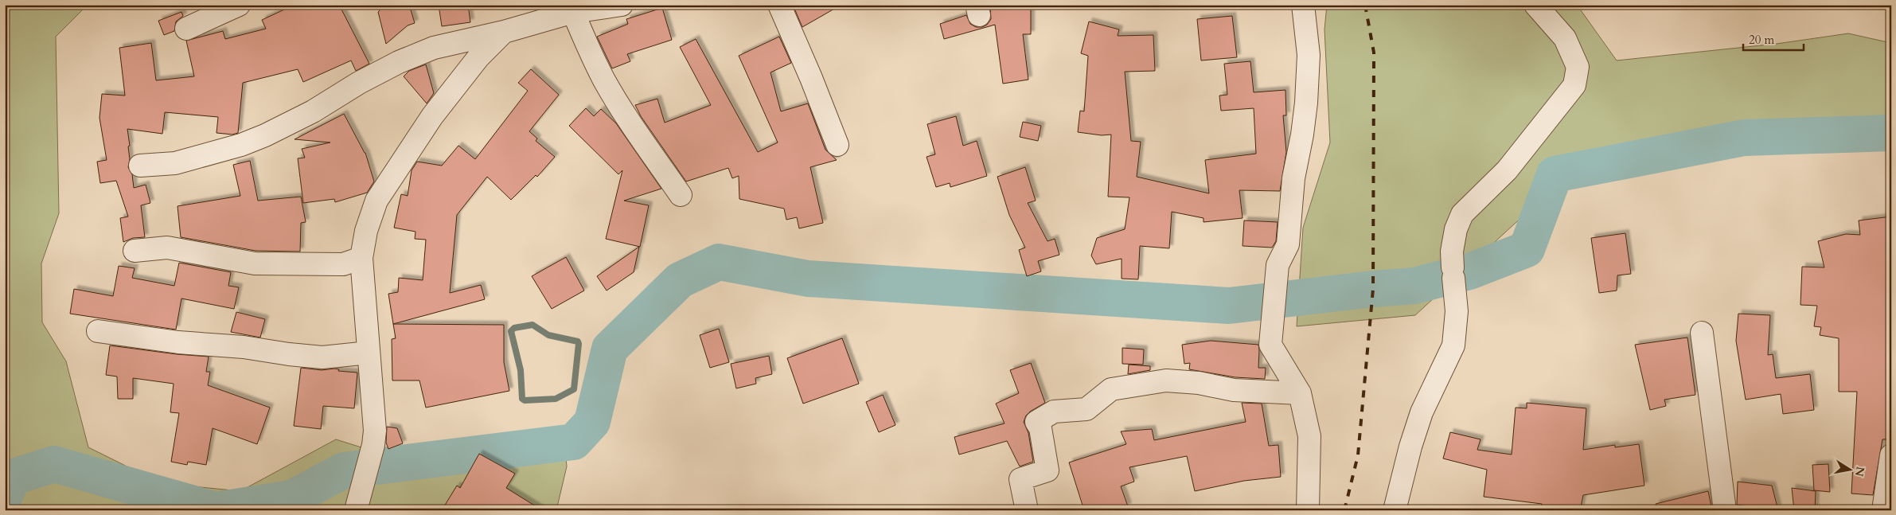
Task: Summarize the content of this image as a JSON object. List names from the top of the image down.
{
  "scale_bar": "20 m",
  "north": "right"
}
